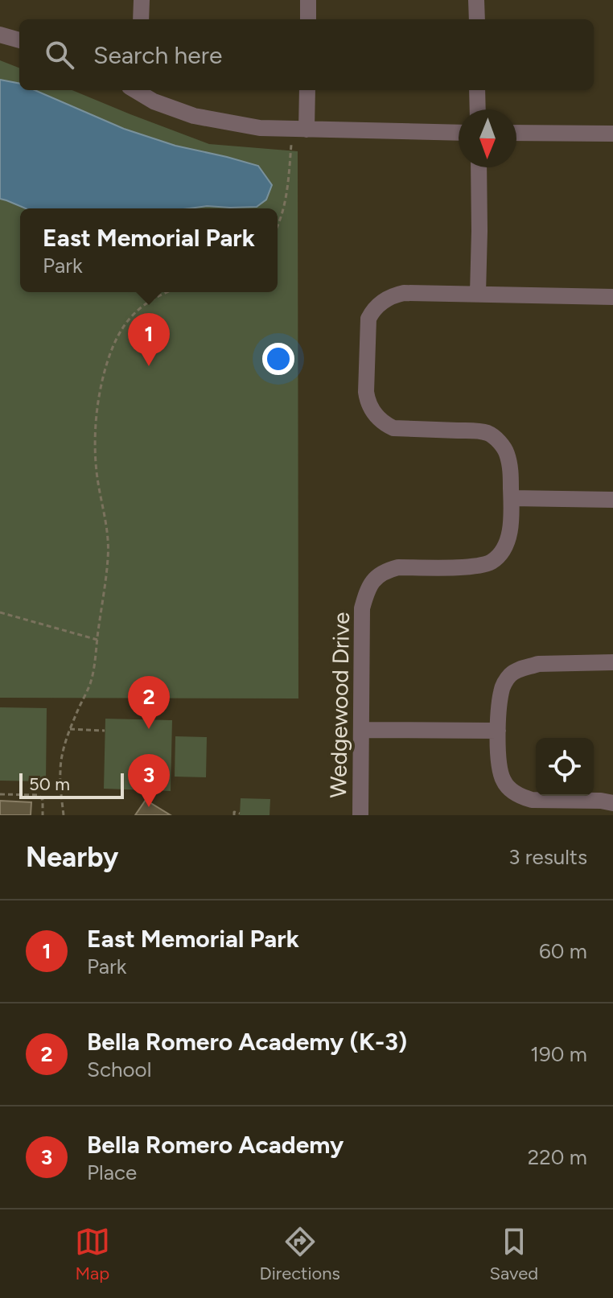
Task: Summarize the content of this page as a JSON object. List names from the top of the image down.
{
  "streets": {
    "street": ["Wedgewood Drive"]
  },
  "scale_bar": "50 m",
  "north": "bottom",
  "page": {
    "search": "Search here",
    "popup": ["East Memorial Park", "Park"],
    "pins": ["1", "2", "3"],
    "scale": "50 m",
    "heading": ["Nearby", "3 results"],
    "list": [
      {
        "mark": "1",
        "name": "East Memorial Park",
        "note": "Park",
        "value": "60 m"
      },
      {
        "mark": "2",
        "name": "Bella Romero Academy (K-3)",
        "note": "School",
        "value": "190 m"
      },
      {
        "mark": "3",
        "name": "Bella Romero Academy",
        "note": "Place",
        "value": "220 m"
      }
    ],
    "nav": ["Map", "Directions", "Saved"]
  }
}
